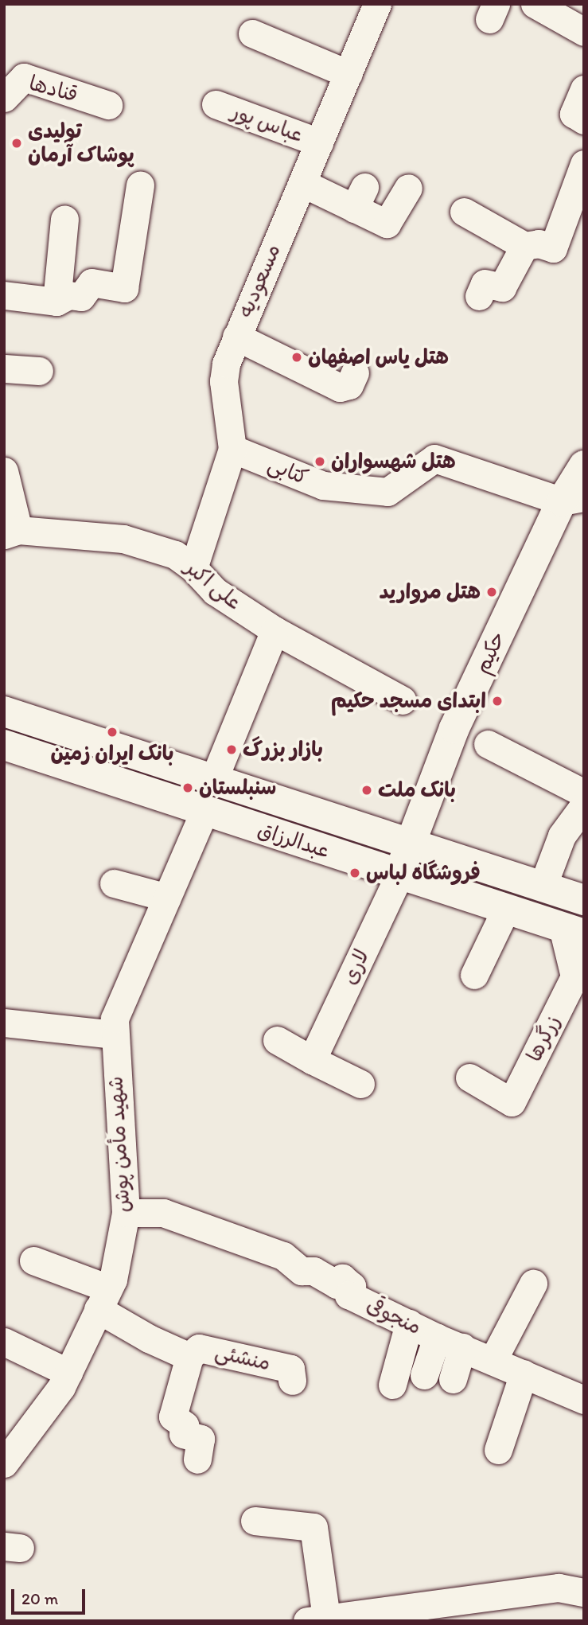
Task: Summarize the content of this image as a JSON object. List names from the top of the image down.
{
  "streets": {
    "main road": ["حکیم", "عبدالرزاق"],
    "street": [
      "قنادها",
      "عباس پور",
      "مسعودیه",
      "کتابی",
      "علی اکبر",
      "لاری",
      "زرگرها",
      "شهید مأمن پوش",
      "منجوقی",
      "منشئی"
    ]
  },
  "crossings": [
    ["عباس پور", "مسعودیه"],
    ["مسعودیه", "کتابی"],
    ["مسعودیه", "علی اکبر"],
    ["کتابی", "حکیم"],
    ["حکیم", "عبدالرزاق"],
    ["حکیم", "لاری"],
    ["عبدالرزاق", "لاری"],
    ["عبدالرزاق", "زرگرها"],
    ["عبدالرزاق", "شهید مأمن پوش"],
    ["شهید مأمن پوش", "منجوقی"],
    ["شهید مأمن پوش", "منشئی"]
  ],
  "places": [
    "تولیدی پوشاک آرمان",
    "هتل یاس اصفهان",
    "هتل شهسواران",
    "هتل مروارید",
    "ابتدای مسجد حکیم",
    "بانک ایران زمین",
    "بازار بزرگ",
    "سنبلستان",
    "بانک ملت",
    "فروشگاه لباس"
  ],
  "scale_bar": "20 m"
}
